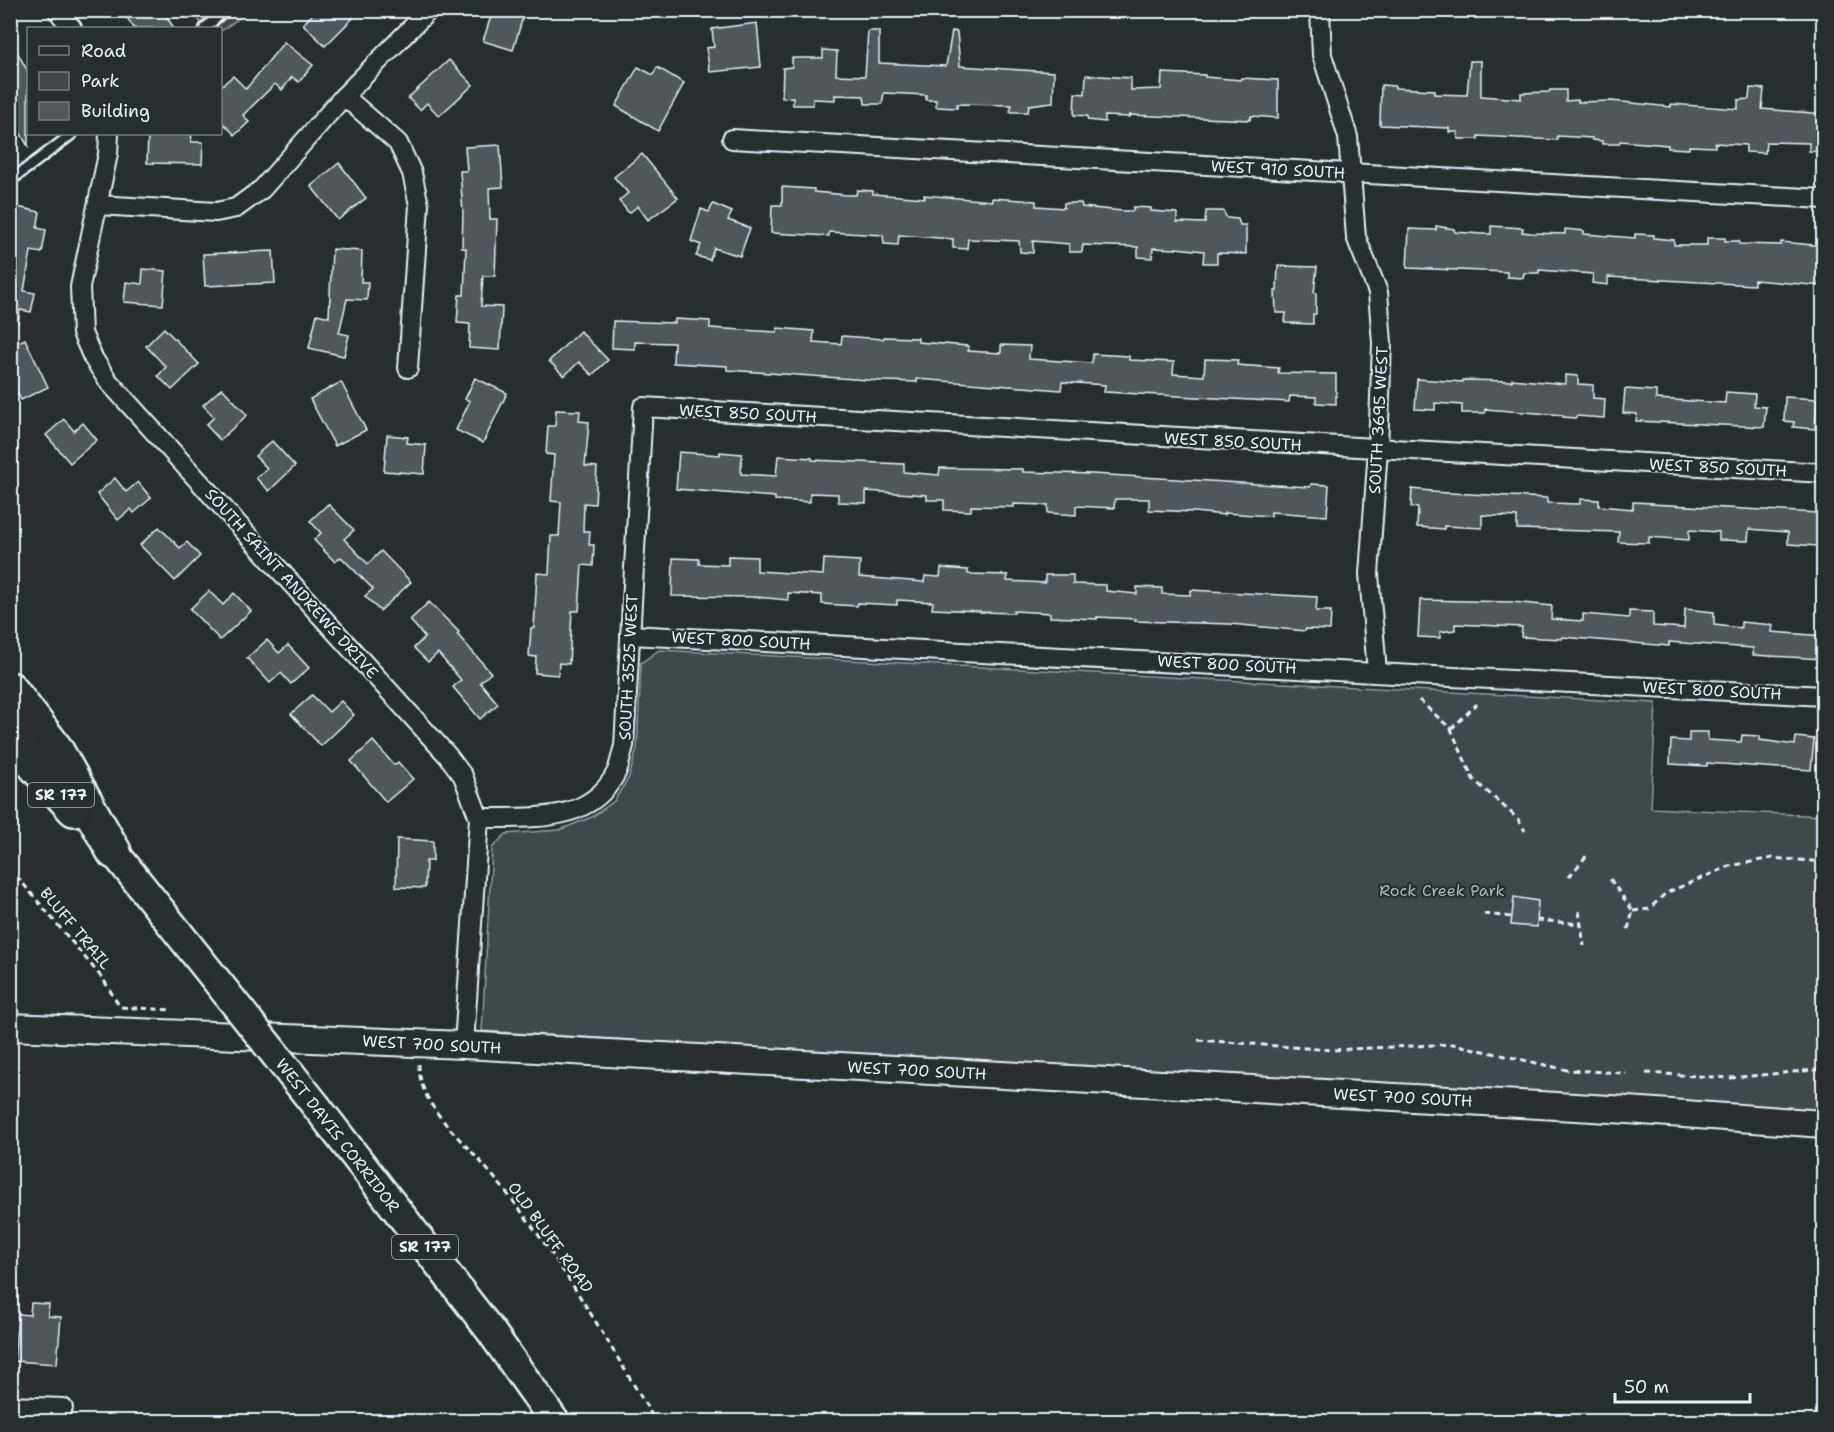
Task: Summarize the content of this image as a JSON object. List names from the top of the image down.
{
  "streets": {
    "highway": ["SR 177", "WEST DAVIS CORRIDOR"],
    "street": [
      "WEST 910 SOUTH",
      "WEST 850 SOUTH",
      "SOUTH 3695 WEST",
      "SOUTH SAINT ANDREWS DRIVE",
      "WEST 800 SOUTH",
      "SOUTH 3525 WEST",
      "WEST 700 SOUTH"
    ],
    "path": ["BLUFF TRAIL", "OLD BLUFF ROAD"]
  },
  "crossings": [
    ["WEST 910 SOUTH", "SOUTH 3695 WEST"],
    ["WEST 850 SOUTH", "SOUTH 3695 WEST"],
    ["WEST 850 SOUTH", "SOUTH 3525 WEST"],
    ["SOUTH 3695 WEST", "WEST 800 SOUTH"],
    ["SOUTH SAINT ANDREWS DRIVE", "SOUTH 3525 WEST"],
    ["SOUTH SAINT ANDREWS DRIVE", "WEST 700 SOUTH"],
    ["WEST 800 SOUTH", "SOUTH 3525 WEST"]
  ],
  "parks": ["Rock Creek Park"],
  "legend": ["Road", "Park", "Building"],
  "scale_bar": "50 m"
}
